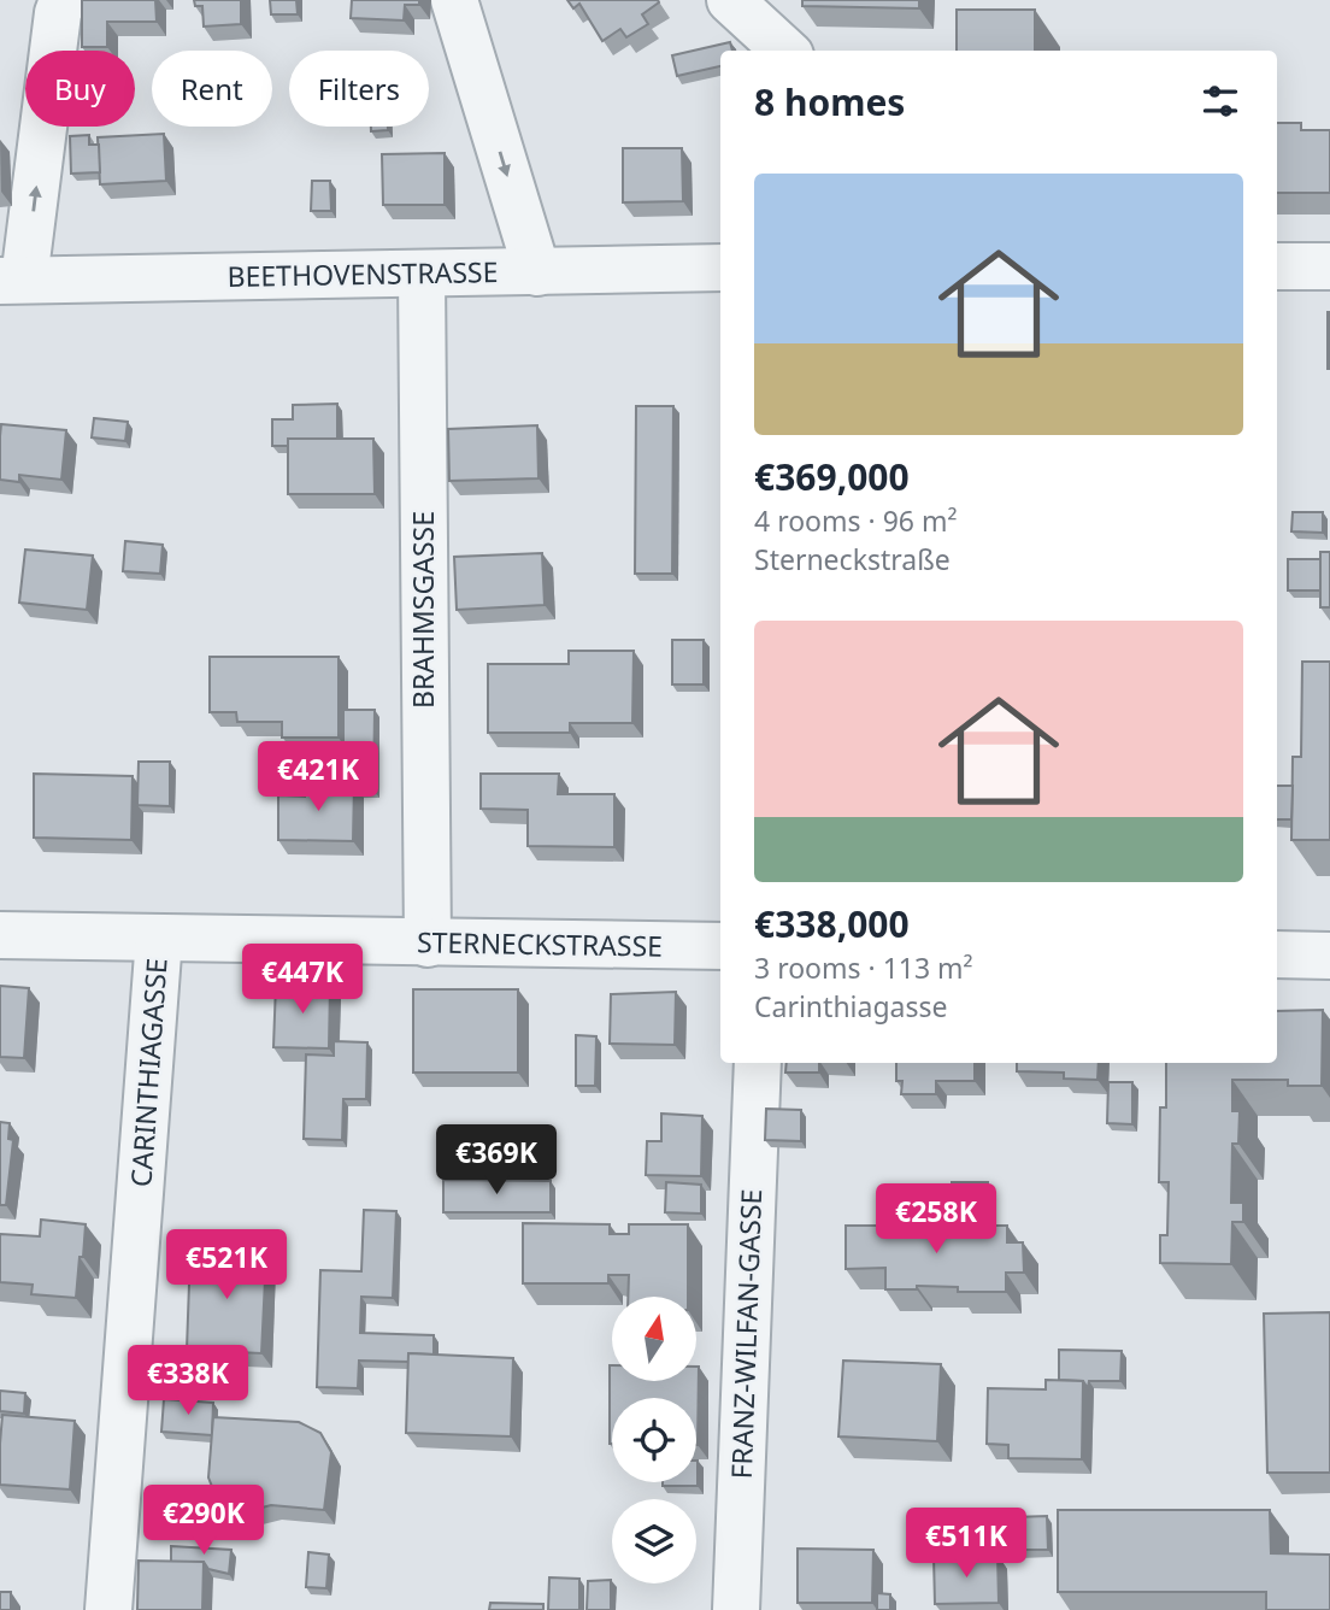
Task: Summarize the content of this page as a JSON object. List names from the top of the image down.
{
  "streets": {
    "street": [
      "BEETHOVENSTRASSE",
      "BRAHMSGASSE",
      "STERNECKSTRASSE",
      "CARINTHIAGASSE",
      "FRANZ-WILFAN-GASSE"
    ]
  },
  "crossings": [
    ["BEETHOVENSTRASSE", "BRAHMSGASSE"],
    ["BRAHMSGASSE", "STERNECKSTRASSE"],
    ["STERNECKSTRASSE", "CARINTHIAGASSE"]
  ],
  "north": "top",
  "page": {
    "chip": ["Buy", "Rent", "Filters"],
    "heading": "8 homes",
    "list": [
      {
        "name": "€369,000",
        "note": "4 rooms · 96 m² · Sterneckstraße"
      },
      {
        "name": "€338,000",
        "note": "3 rooms · 113 m² · Carinthiagasse"
      }
    ],
    "price": [
      "€421K",
      "€447K",
      "€369K",
      "€258K",
      "€521K",
      "€338K",
      "€290K",
      "€511K"
    ]
  }
}
